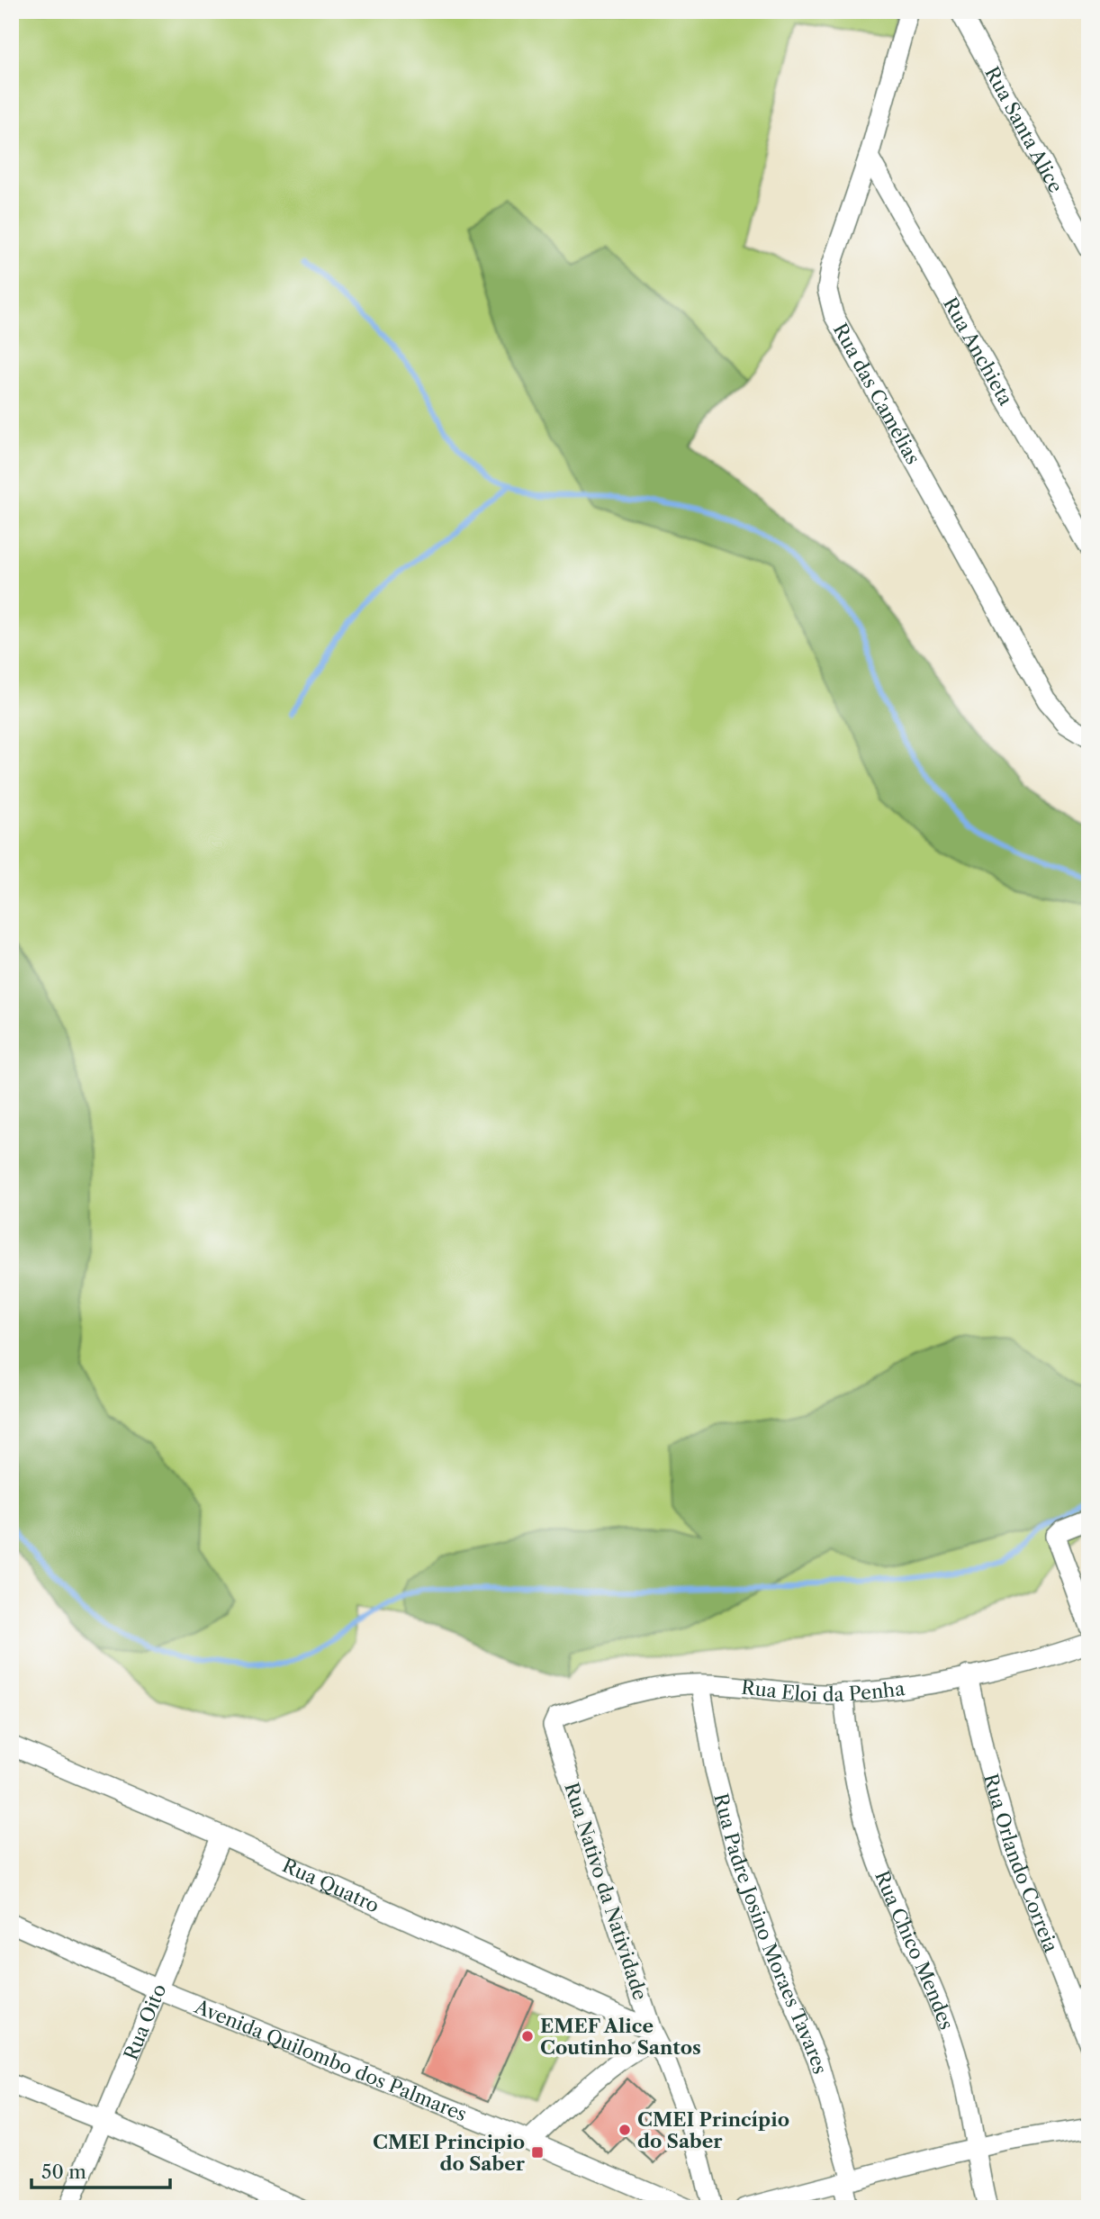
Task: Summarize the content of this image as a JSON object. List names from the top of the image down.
{
  "streets": {
    "street": [
      "Rua Santa Alice",
      "Rua Anchieta",
      "Rua das Camélias",
      "Rua Eloi da Penha",
      "Rua Orlando Correia",
      "Rua Quatro",
      "Rua Nativo da Natividade",
      "Rua Padre Josino Moraes Tavares",
      "Rua Chico Mendes",
      "Rua Oito",
      "Avenida Quilombo dos Palmares"
    ]
  },
  "crossings": [
    ["Rua Anchieta", "Rua das Camélias"],
    ["Rua Eloi da Penha", "Rua Orlando Correia"],
    ["Rua Eloi da Penha", "Rua Nativo da Natividade"],
    ["Rua Eloi da Penha", "Rua Padre Josino Moraes Tavares"],
    ["Rua Eloi da Penha", "Rua Chico Mendes"],
    ["Rua Quatro", "Rua Nativo da Natividade"],
    ["Rua Quatro", "Rua Oito"],
    ["Rua Oito", "Avenida Quilombo dos Palmares"]
  ],
  "places": {
    "other": ["EMEF Alice Coutinho Santos", "CMEI Princípio do Saber"],
    "transit": ["CMEI Principio do Saber"]
  },
  "scale_bar": "50 m"
}
